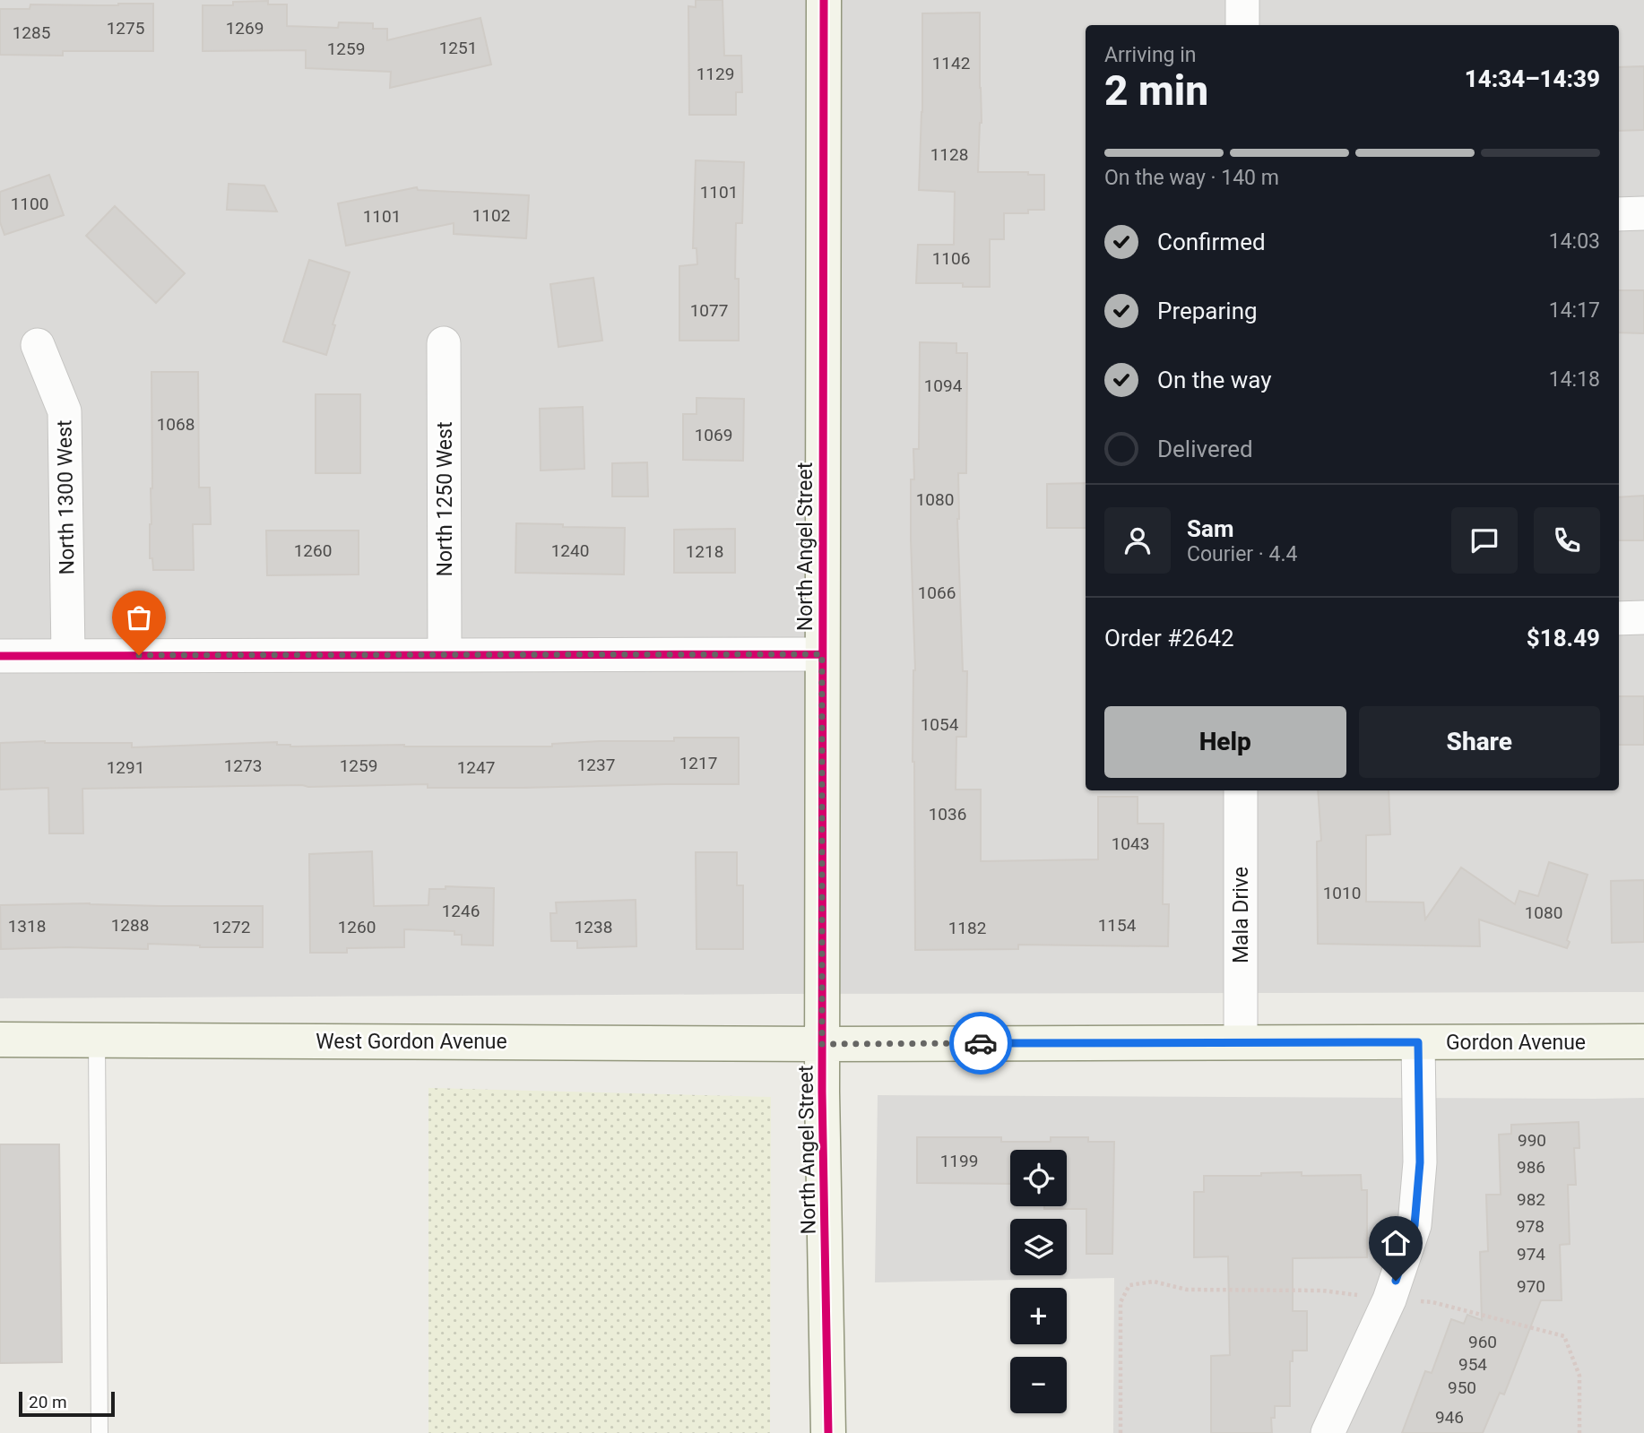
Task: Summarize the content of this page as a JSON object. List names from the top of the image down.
{
  "streets": {
    "main road": ["North Angel Street", "West Gordon Avenue", "Gordon Avenue"],
    "street": ["North 1300 West", "North 1250 West", "Mala Drive"]
  },
  "crossings": [
    ["North Angel Street", "West Gordon Avenue"],
    ["North Angel Street", "Gordon Avenue"],
    ["Mala Drive", "Gordon Avenue"],
    ["West Gordon Avenue", "Gordon Avenue"]
  ],
  "house_numbers": [
    "1275",
    "1269",
    "1285",
    "1251",
    "1259",
    "1142",
    "1129",
    "1128",
    "1101",
    "1100",
    "1102",
    "1101",
    "1106",
    "1077",
    "1094",
    "1068",
    "1069",
    "1080",
    "1260",
    "1240",
    "1218",
    "1066",
    "1054",
    "1217",
    "1237",
    "1273",
    "1259",
    "1291",
    "1247",
    "1036",
    "1043",
    "1010",
    "1246",
    "1080",
    "1288",
    "1154",
    "1318",
    "1272",
    "1260",
    "1238",
    "1182",
    "990",
    "1199",
    "986",
    "982",
    "978",
    "974",
    "970",
    "960",
    "954",
    "950",
    "946"
  ],
  "scale_bar": "20 m",
  "page": {
    "heading": ["2 min", "Arriving in", "14:34–14:39"],
    "panel": [
      "Sam",
      "Courier · 4.4",
      "Order #2642",
      "$18.49"
    ],
    "bar": "On the way · 140 m",
    "list": [
      ["Confirmed", "14:03"],
      ["Preparing", "14:17"],
      ["On the way", "14:18"],
      "Delivered"
    ],
    "buttons": ["Help", "Share"],
    "map_buttons": ["+", "−"],
    "scale": "20 m"
  }
}
